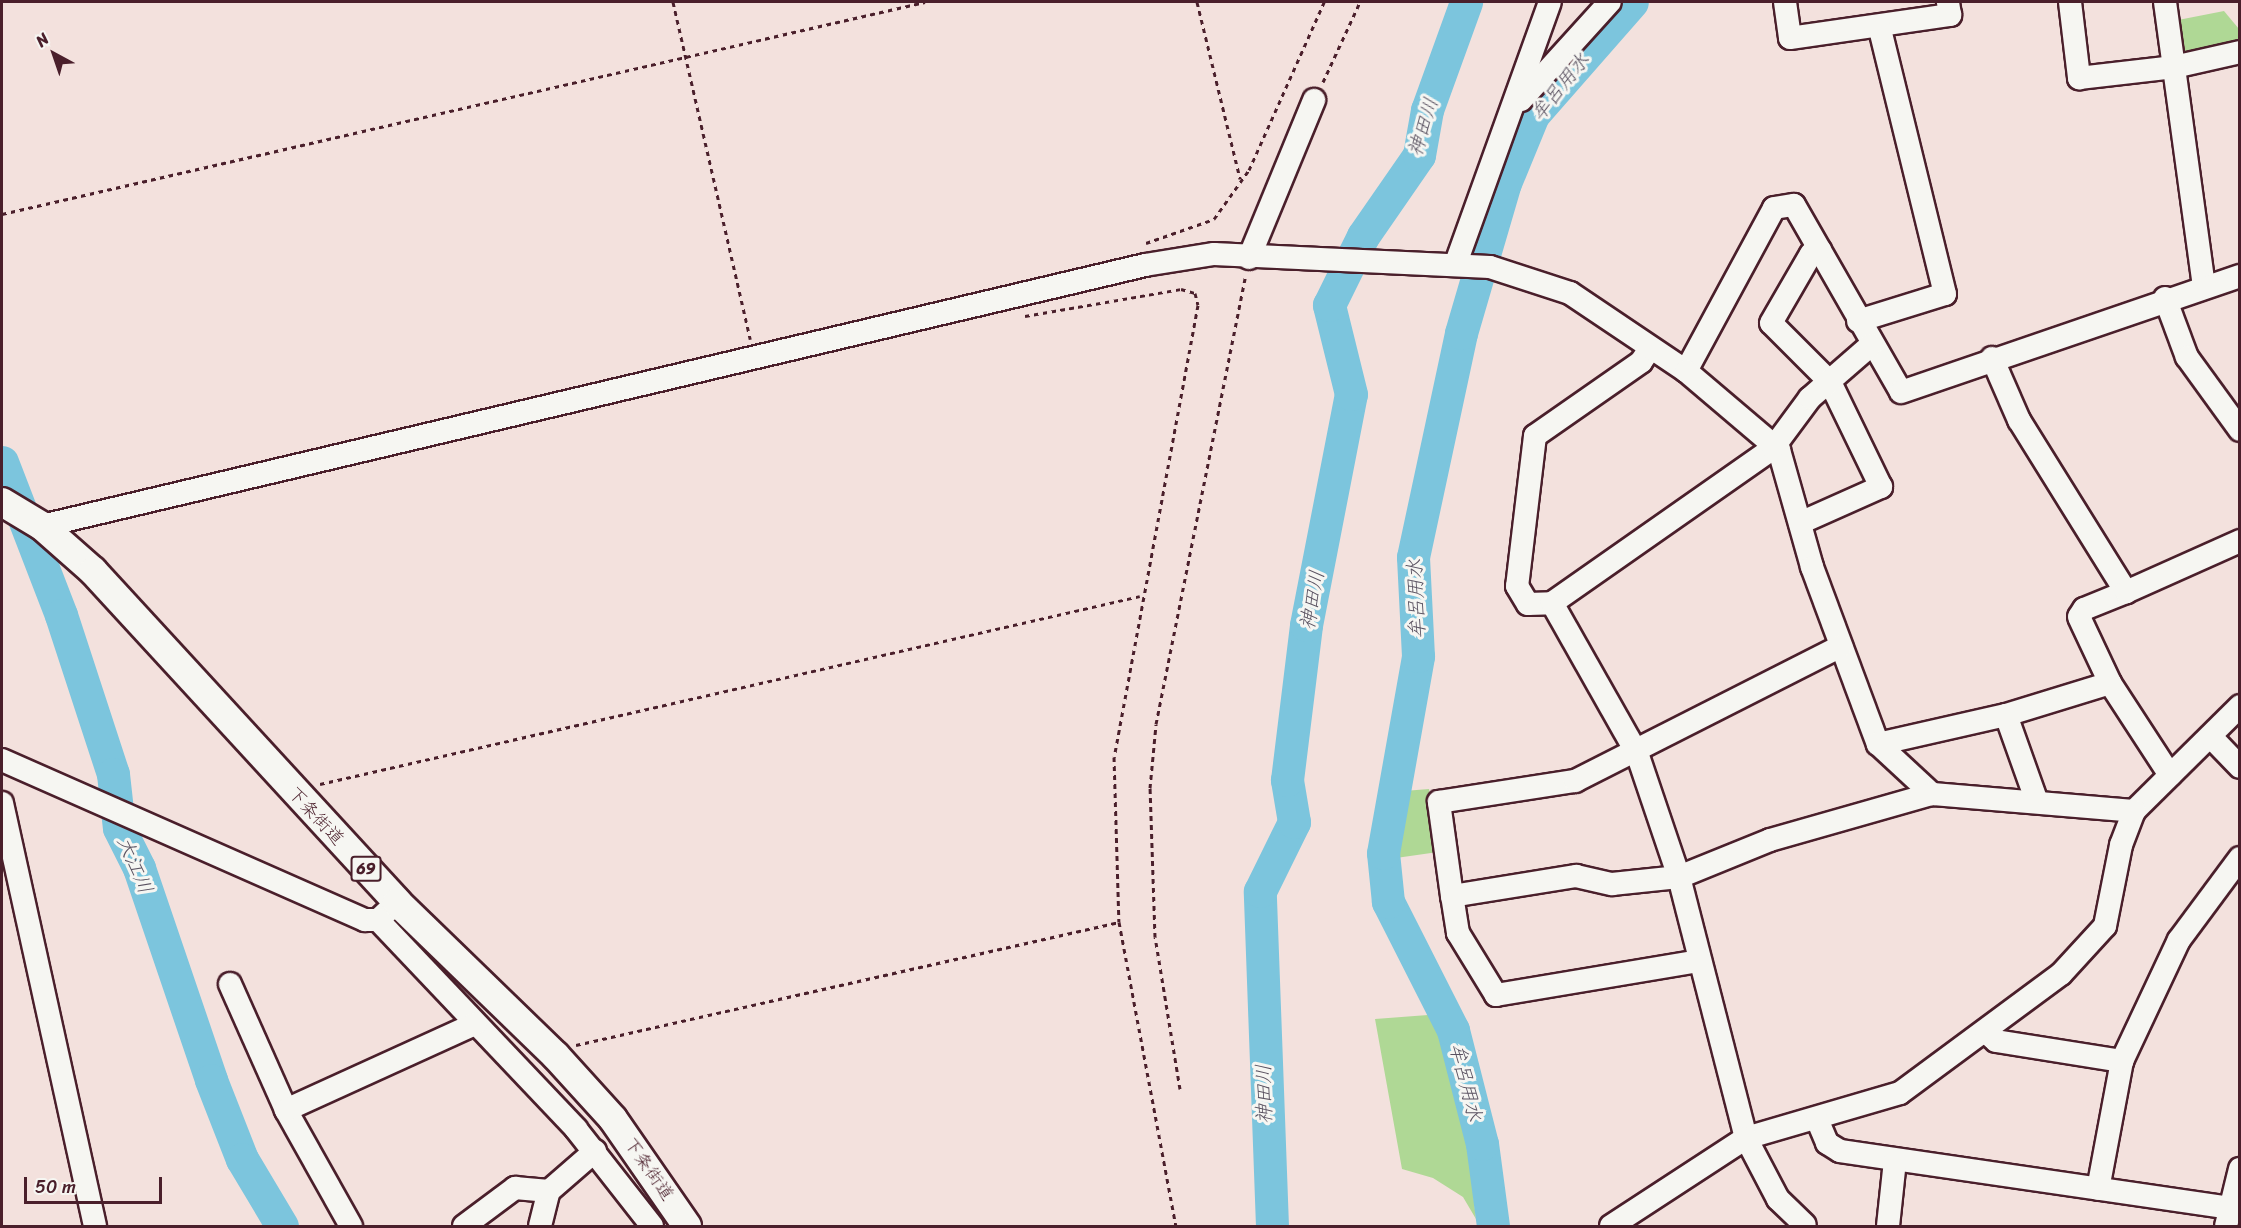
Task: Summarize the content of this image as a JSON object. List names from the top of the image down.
{
  "streets": {
    "main road": ["下条街道", "69"]
  },
  "water": ["牟呂用水", "神田川", "大江川"],
  "scale_bar": "50 m",
  "north": "top left"
}
